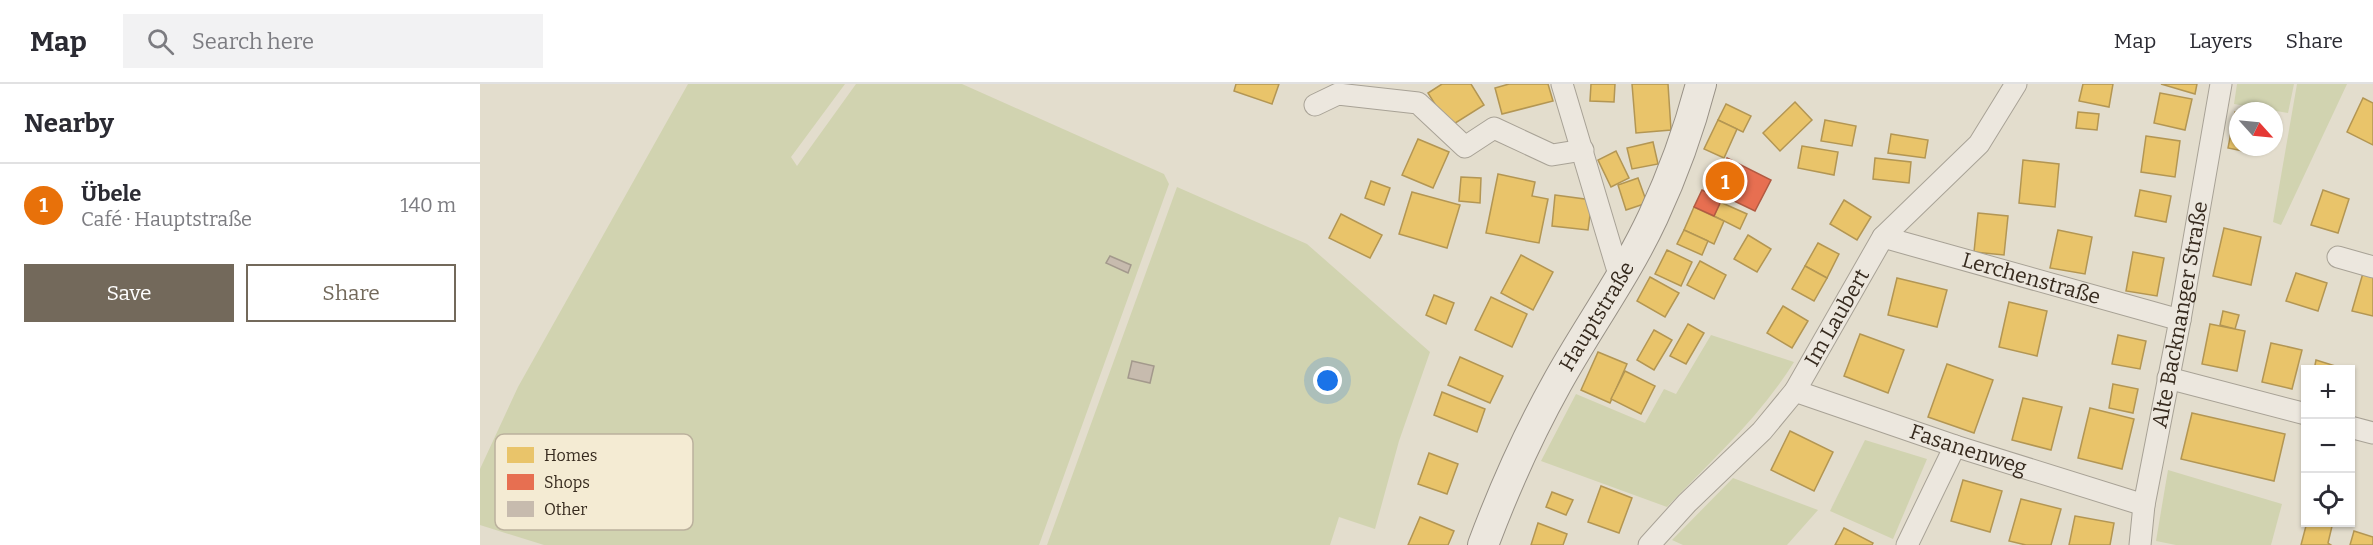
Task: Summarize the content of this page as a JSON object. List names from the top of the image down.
{
  "streets": {
    "street": [
      "Lerchenstraße",
      "Alte Backnanger Straße",
      "Hauptstraße",
      "Im Laubert",
      "Fasanenweg"
    ]
  },
  "crossings": [
    ["Lerchenstraße", "Alte Backnanger Straße"],
    ["Lerchenstraße", "Im Laubert"],
    ["Alte Backnanger Straße", "Fasanenweg"],
    ["Im Laubert", "Fasanenweg"]
  ],
  "legend": ["Homes", "Shops", "Other"],
  "north": "bottom right",
  "page": {
    "header": "Map",
    "search": "Search here",
    "nav": ["Map", "Layers", "Share"],
    "heading": "Nearby",
    "pins": "1",
    "list": [
      {
        "mark": "1",
        "name": "Übele",
        "note": "Café · Hauptstraße",
        "value": "140 m"
      }
    ],
    "buttons": ["Save", "Share"],
    "map_buttons": ["+", "−"]
  }
}
